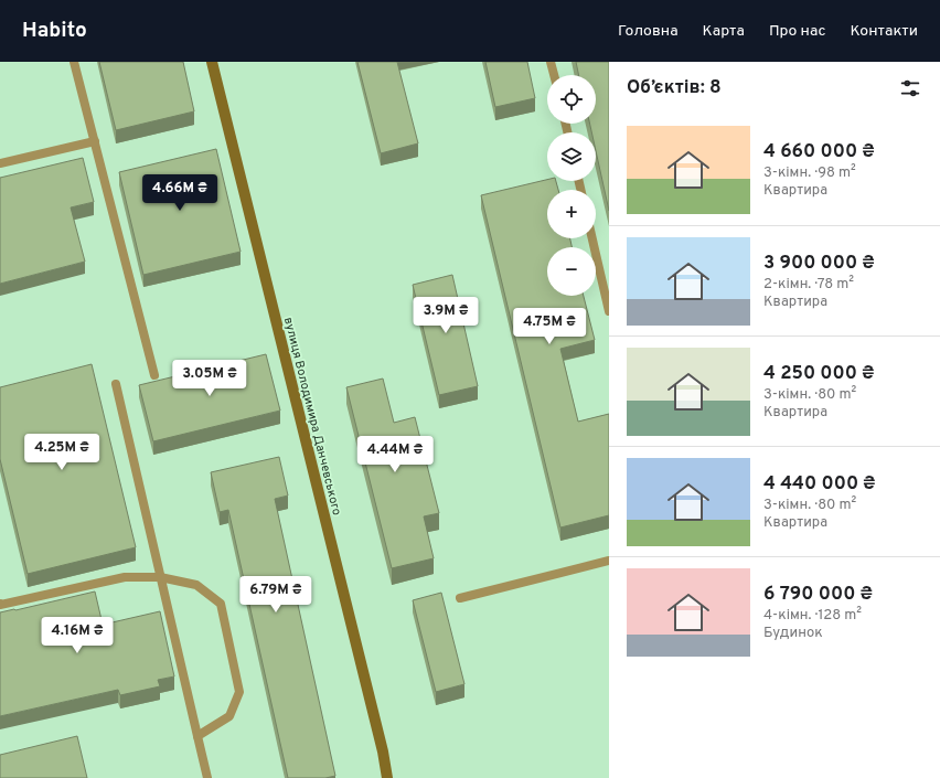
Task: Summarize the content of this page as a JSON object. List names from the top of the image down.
{
  "streets": {
    "street": ["вулиця Володимира Данчевського"]
  },
  "page": {
    "header": "Habito",
    "nav": [
      "Головна",
      "Карта",
      "Про нас",
      "Контакти"
    ],
    "heading": "Об’єктів: 8",
    "map_buttons": ["+", "−"],
    "list": [
      {
        "name": "4 660 000 ₴",
        "note": "3-кімн. · 98 m² · Квартира"
      },
      {
        "name": "3 900 000 ₴",
        "note": "2-кімн. · 78 m² · Квартира"
      },
      {
        "name": "4 250 000 ₴",
        "note": "3-кімн. · 80 m² · Квартира"
      },
      {
        "name": "4 440 000 ₴",
        "note": "3-кімн. · 80 m² · Квартира"
      },
      {
        "name": "6 790 000 ₴",
        "note": "4-кімн. · 128 m² · Будинок"
      }
    ],
    "price": [
      "4.66M ₴",
      "3.9M ₴",
      "4.75M ₴",
      "3.05M ₴",
      "4.25M ₴",
      "4.44M ₴",
      "6.79M ₴",
      "4.16M ₴"
    ]
  }
}
